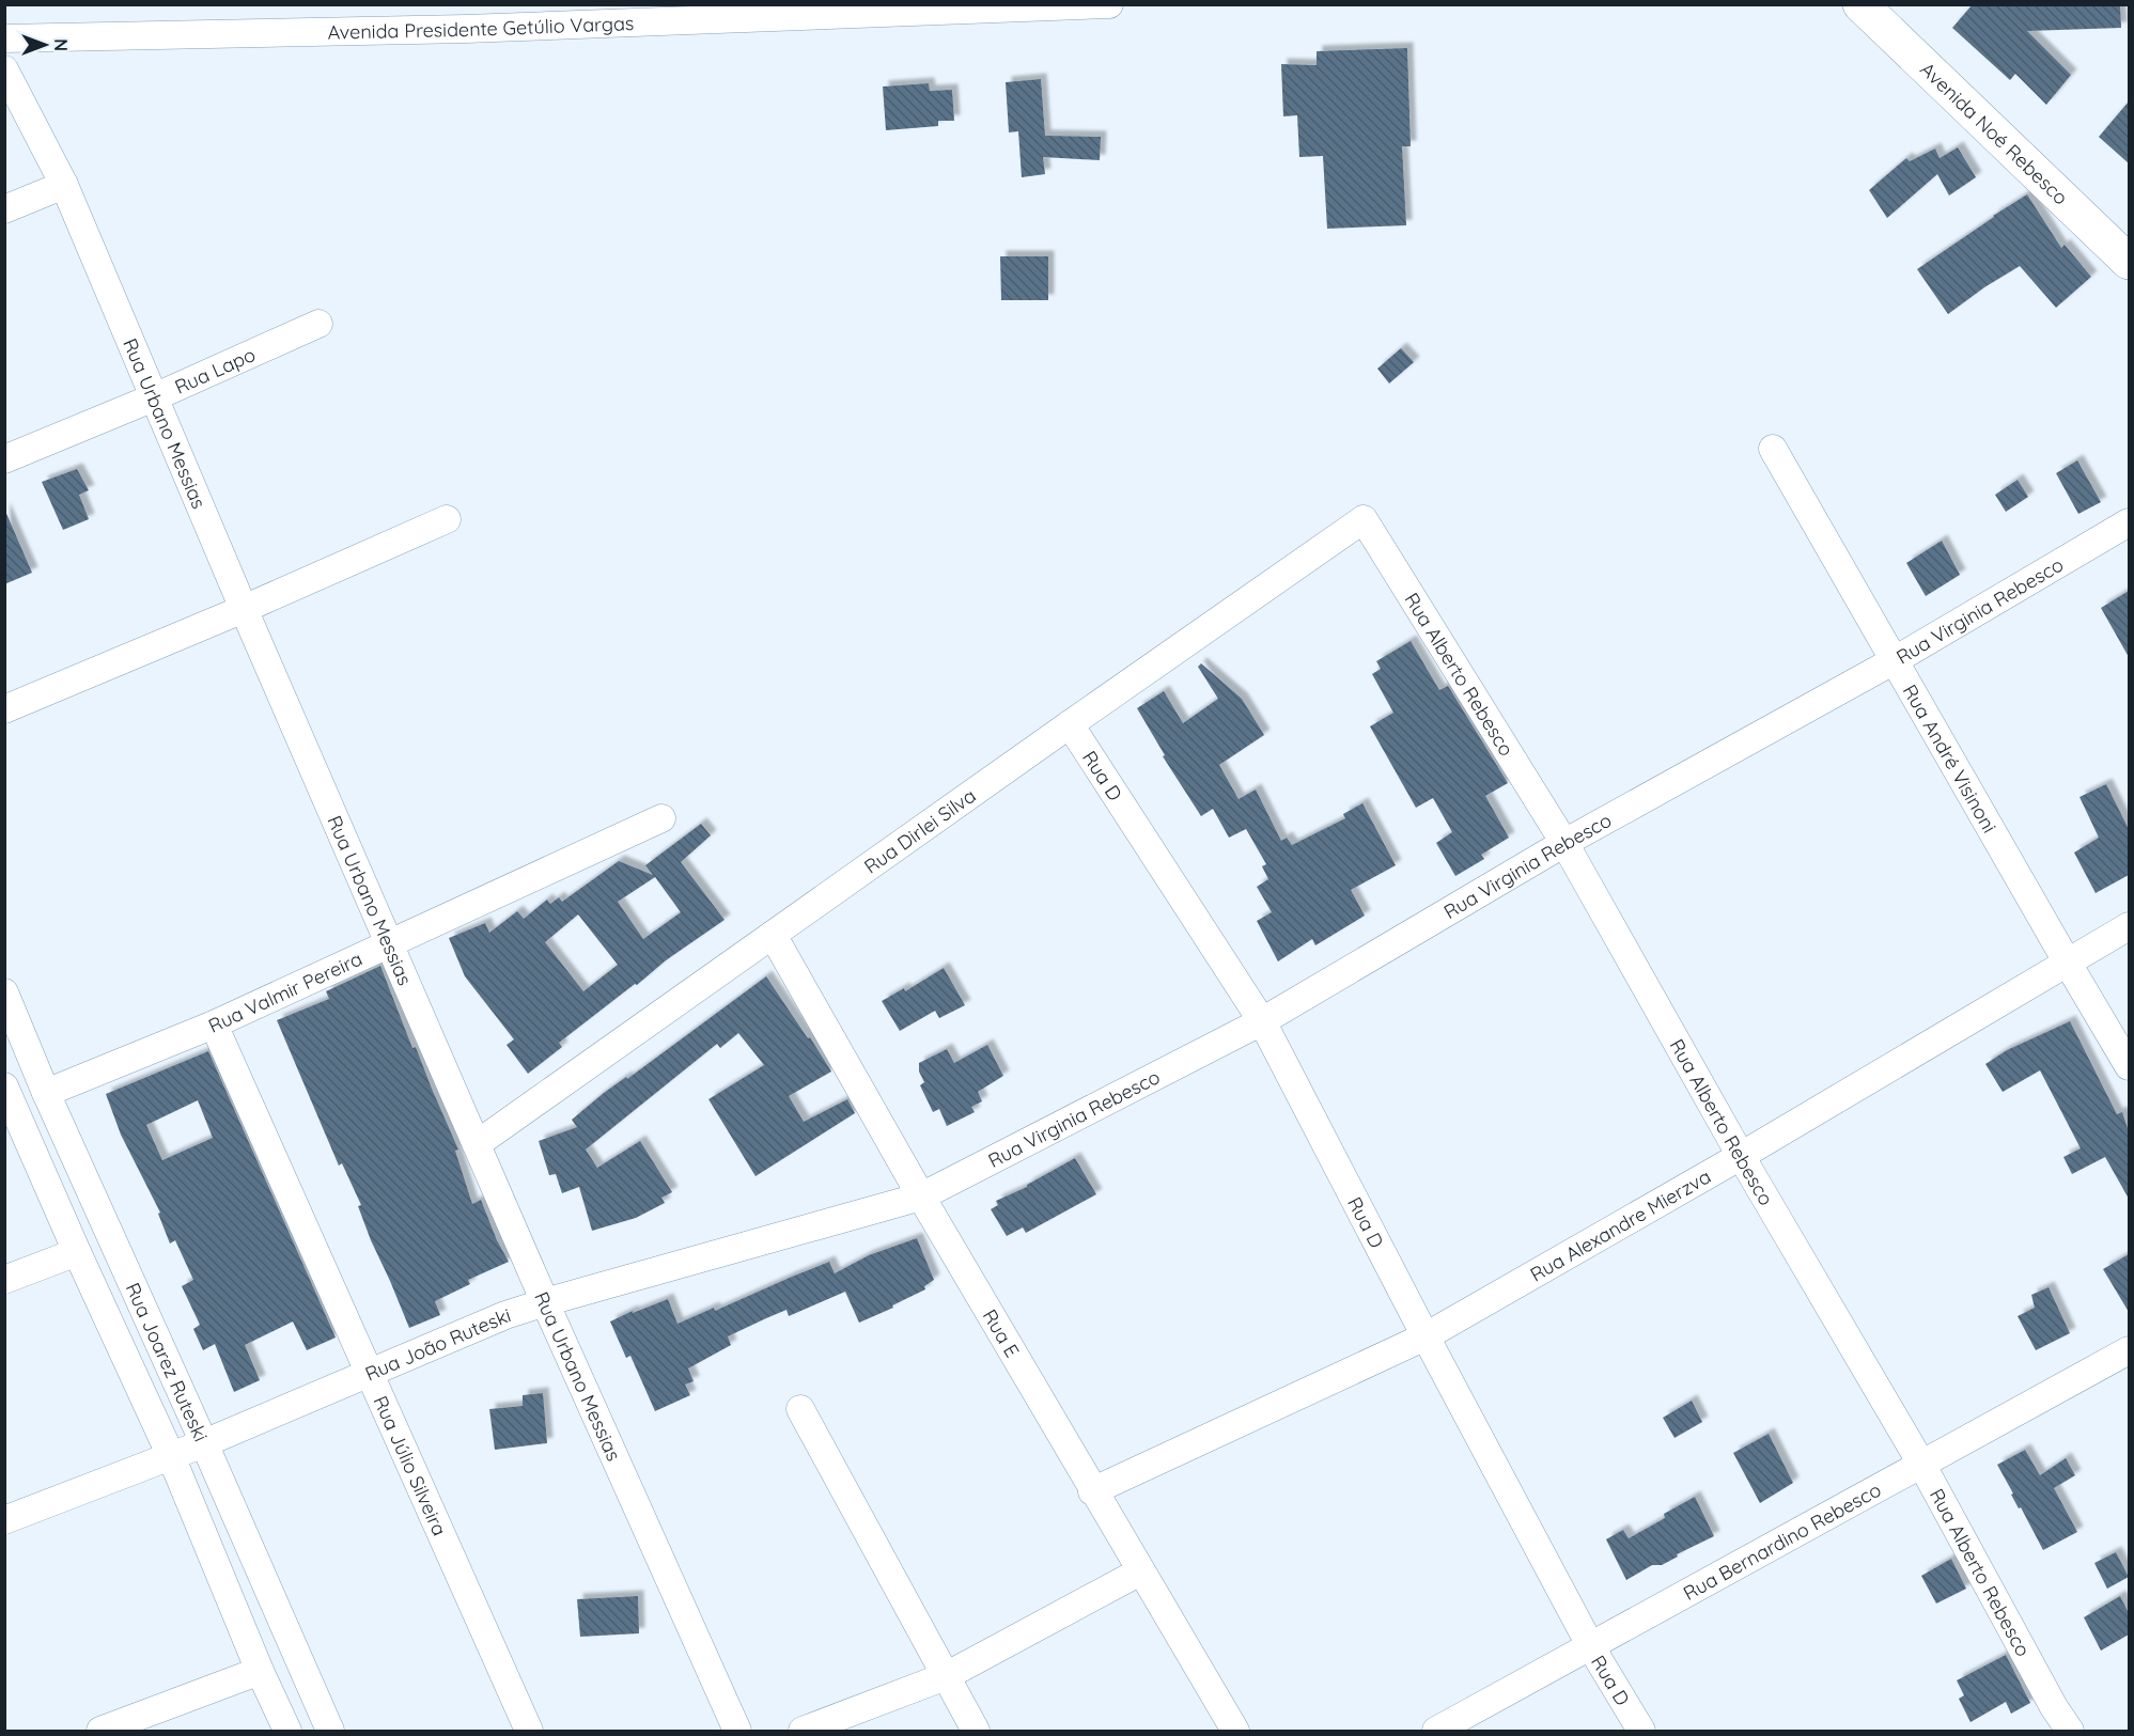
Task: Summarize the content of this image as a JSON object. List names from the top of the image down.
{
  "streets": {
    "main road": ["Avenida Noé Rebesco"],
    "street": [
      "Avenida Presidente Getúlio Vargas",
      "Rua Lapo",
      "Rua Urbano Messias",
      "Rua Virginia Rebesco",
      "Rua Alberto Rebesco",
      "Rua André Visinoni",
      "Rua D",
      "Rua Dirlei Silva",
      "Rua Valmir Pereira",
      "Rua Alexandre Mierzva",
      "Rua E",
      "Rua João Ruteski",
      "Rua Joarez Ruteski",
      "Rua Júlio Silveira",
      "Rua Bernardino Rebesco"
    ]
  },
  "crossings": [
    ["Rua Lapo", "Rua Urbano Messias"],
    ["Rua Urbano Messias", "Rua Dirlei Silva"],
    ["Rua Urbano Messias", "Rua Valmir Pereira"],
    ["Rua Urbano Messias", "Rua João Ruteski"],
    ["Rua Virginia Rebesco", "Rua Alberto Rebesco"],
    ["Rua Virginia Rebesco", "Rua André Visinoni"],
    ["Rua Virginia Rebesco", "Rua D"],
    ["Rua Virginia Rebesco", "Rua E"],
    ["Rua Virginia Rebesco", "Rua João Ruteski"],
    ["Rua Alberto Rebesco", "Rua Dirlei Silva"],
    ["Rua Alberto Rebesco", "Rua Alexandre Mierzva"],
    ["Rua Alberto Rebesco", "Rua Bernardino Rebesco"],
    ["Rua André Visinoni", "Rua Alexandre Mierzva"],
    ["Rua D", "Rua Dirlei Silva"],
    ["Rua D", "Rua Alexandre Mierzva"],
    ["Rua D", "Rua Bernardino Rebesco"],
    ["Rua Dirlei Silva", "Rua E"],
    ["Rua Valmir Pereira", "Rua Joarez Ruteski"],
    ["Rua Valmir Pereira", "Rua Júlio Silveira"],
    ["Rua Alexandre Mierzva", "Rua E"],
    ["Rua E", "Rua João Ruteski"],
    ["Rua João Ruteski", "Rua Joarez Ruteski"],
    ["Rua João Ruteski", "Rua Júlio Silveira"]
  ],
  "north": "right"
}
